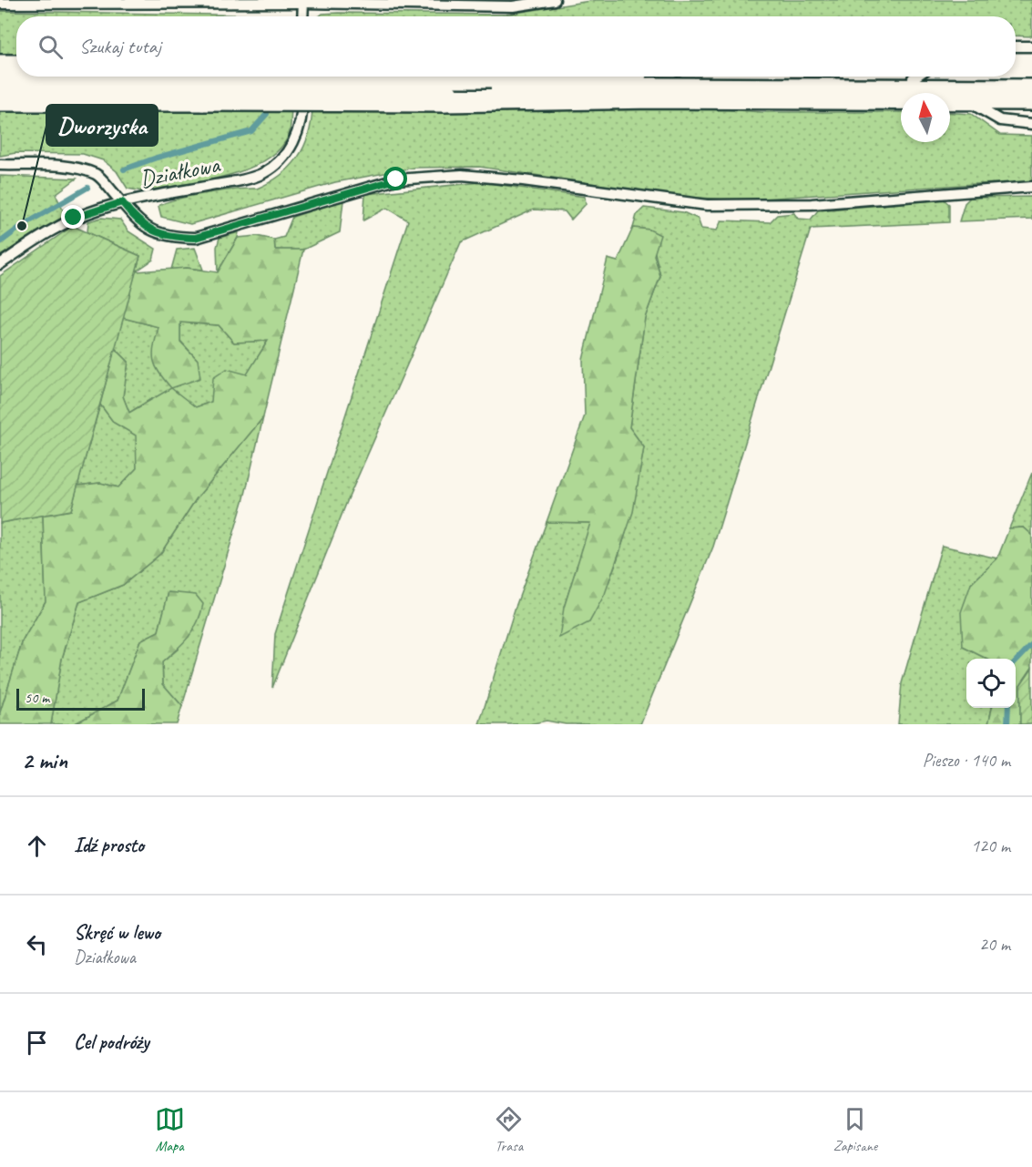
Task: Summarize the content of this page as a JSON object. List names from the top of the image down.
{
  "streets": {
    "lane": ["Działkowa"]
  },
  "places": ["Dworzyska"],
  "scale_bar": "50 m",
  "north": "top",
  "page": {
    "search": "Szukaj tutaj",
    "scale": "50 m",
    "heading": ["2 min", "Pieszo · 140 m"],
    "list": [
      ["Idź prosto", "120 m"],
      ["Skręć w lewo", "Działkowa", "20 m"],
      "Cel podróży"
    ],
    "nav": ["Mapa", "Trasa", "Zapisane"]
  }
}
